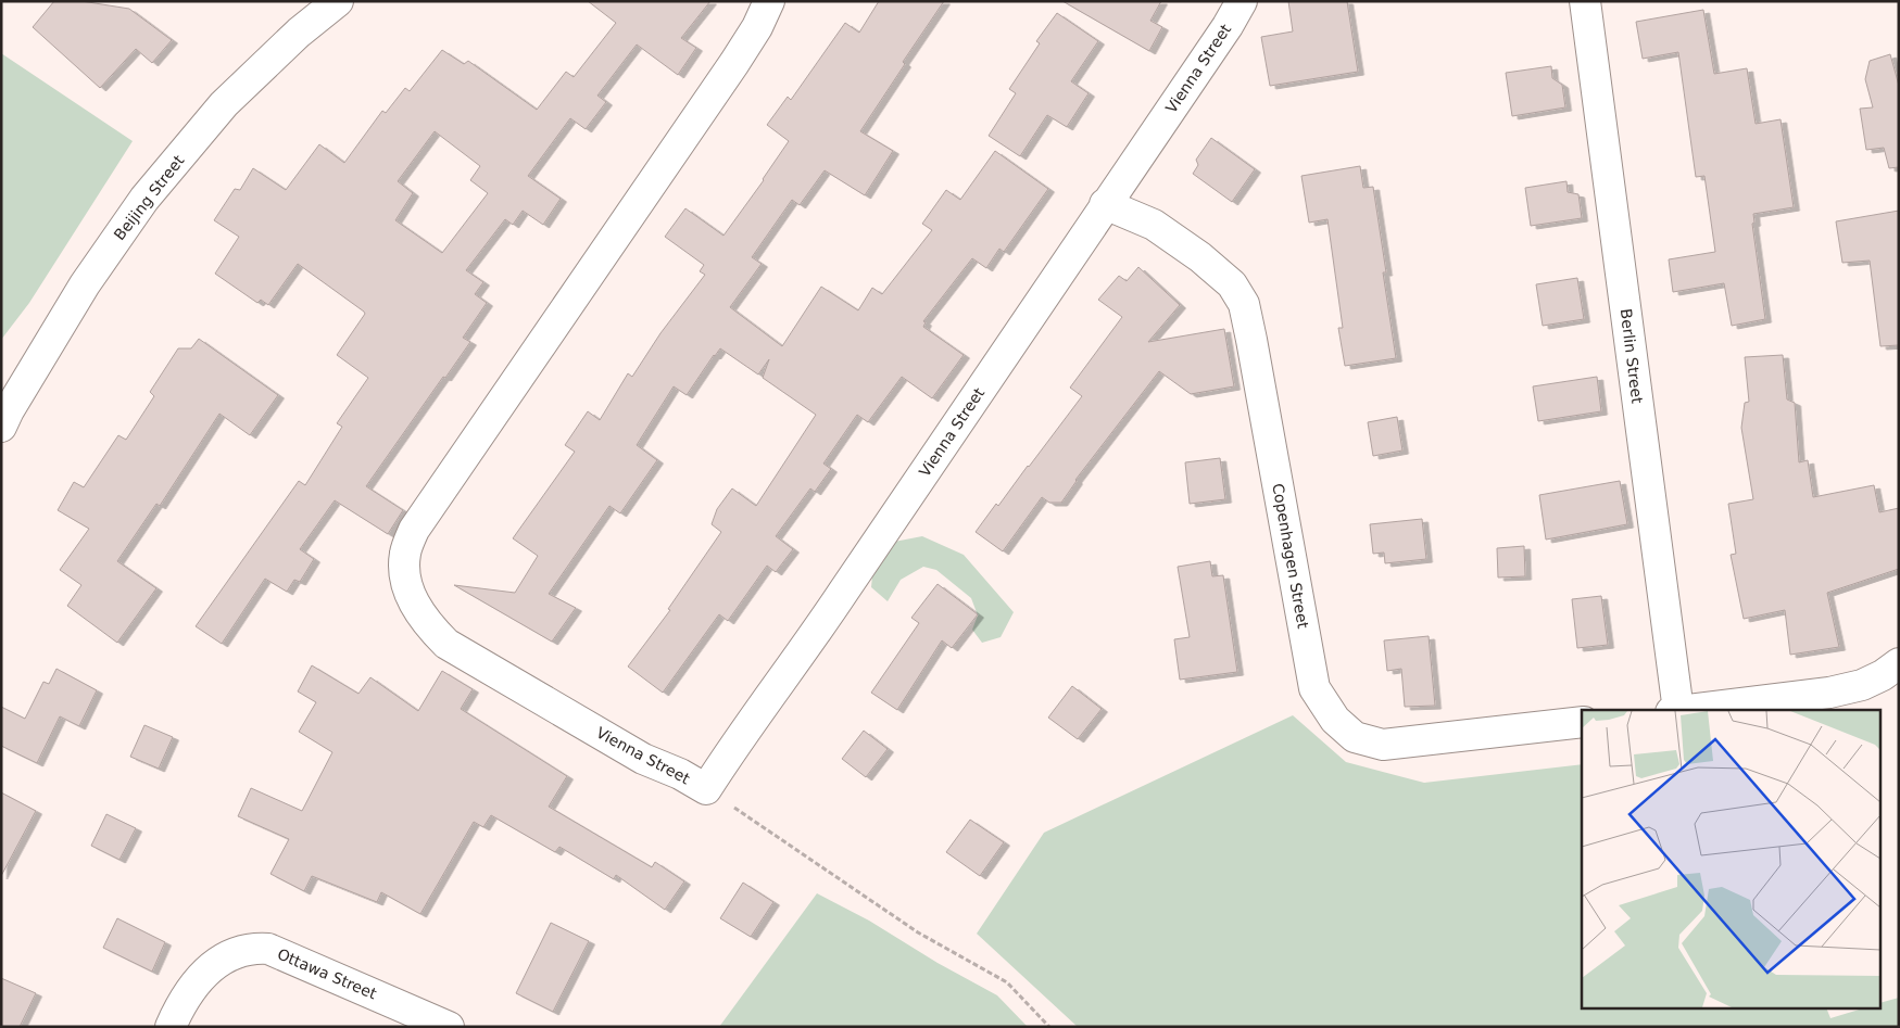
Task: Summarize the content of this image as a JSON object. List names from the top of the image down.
{
  "streets": {
    "street": [
      "Vienna Street",
      "Beijing Street",
      "Berlin Street",
      "Copenhagen Street",
      "Ottawa Street"
    ]
  },
  "crossings": [
    ["Vienna Street", "Copenhagen Street"]
  ]
}
